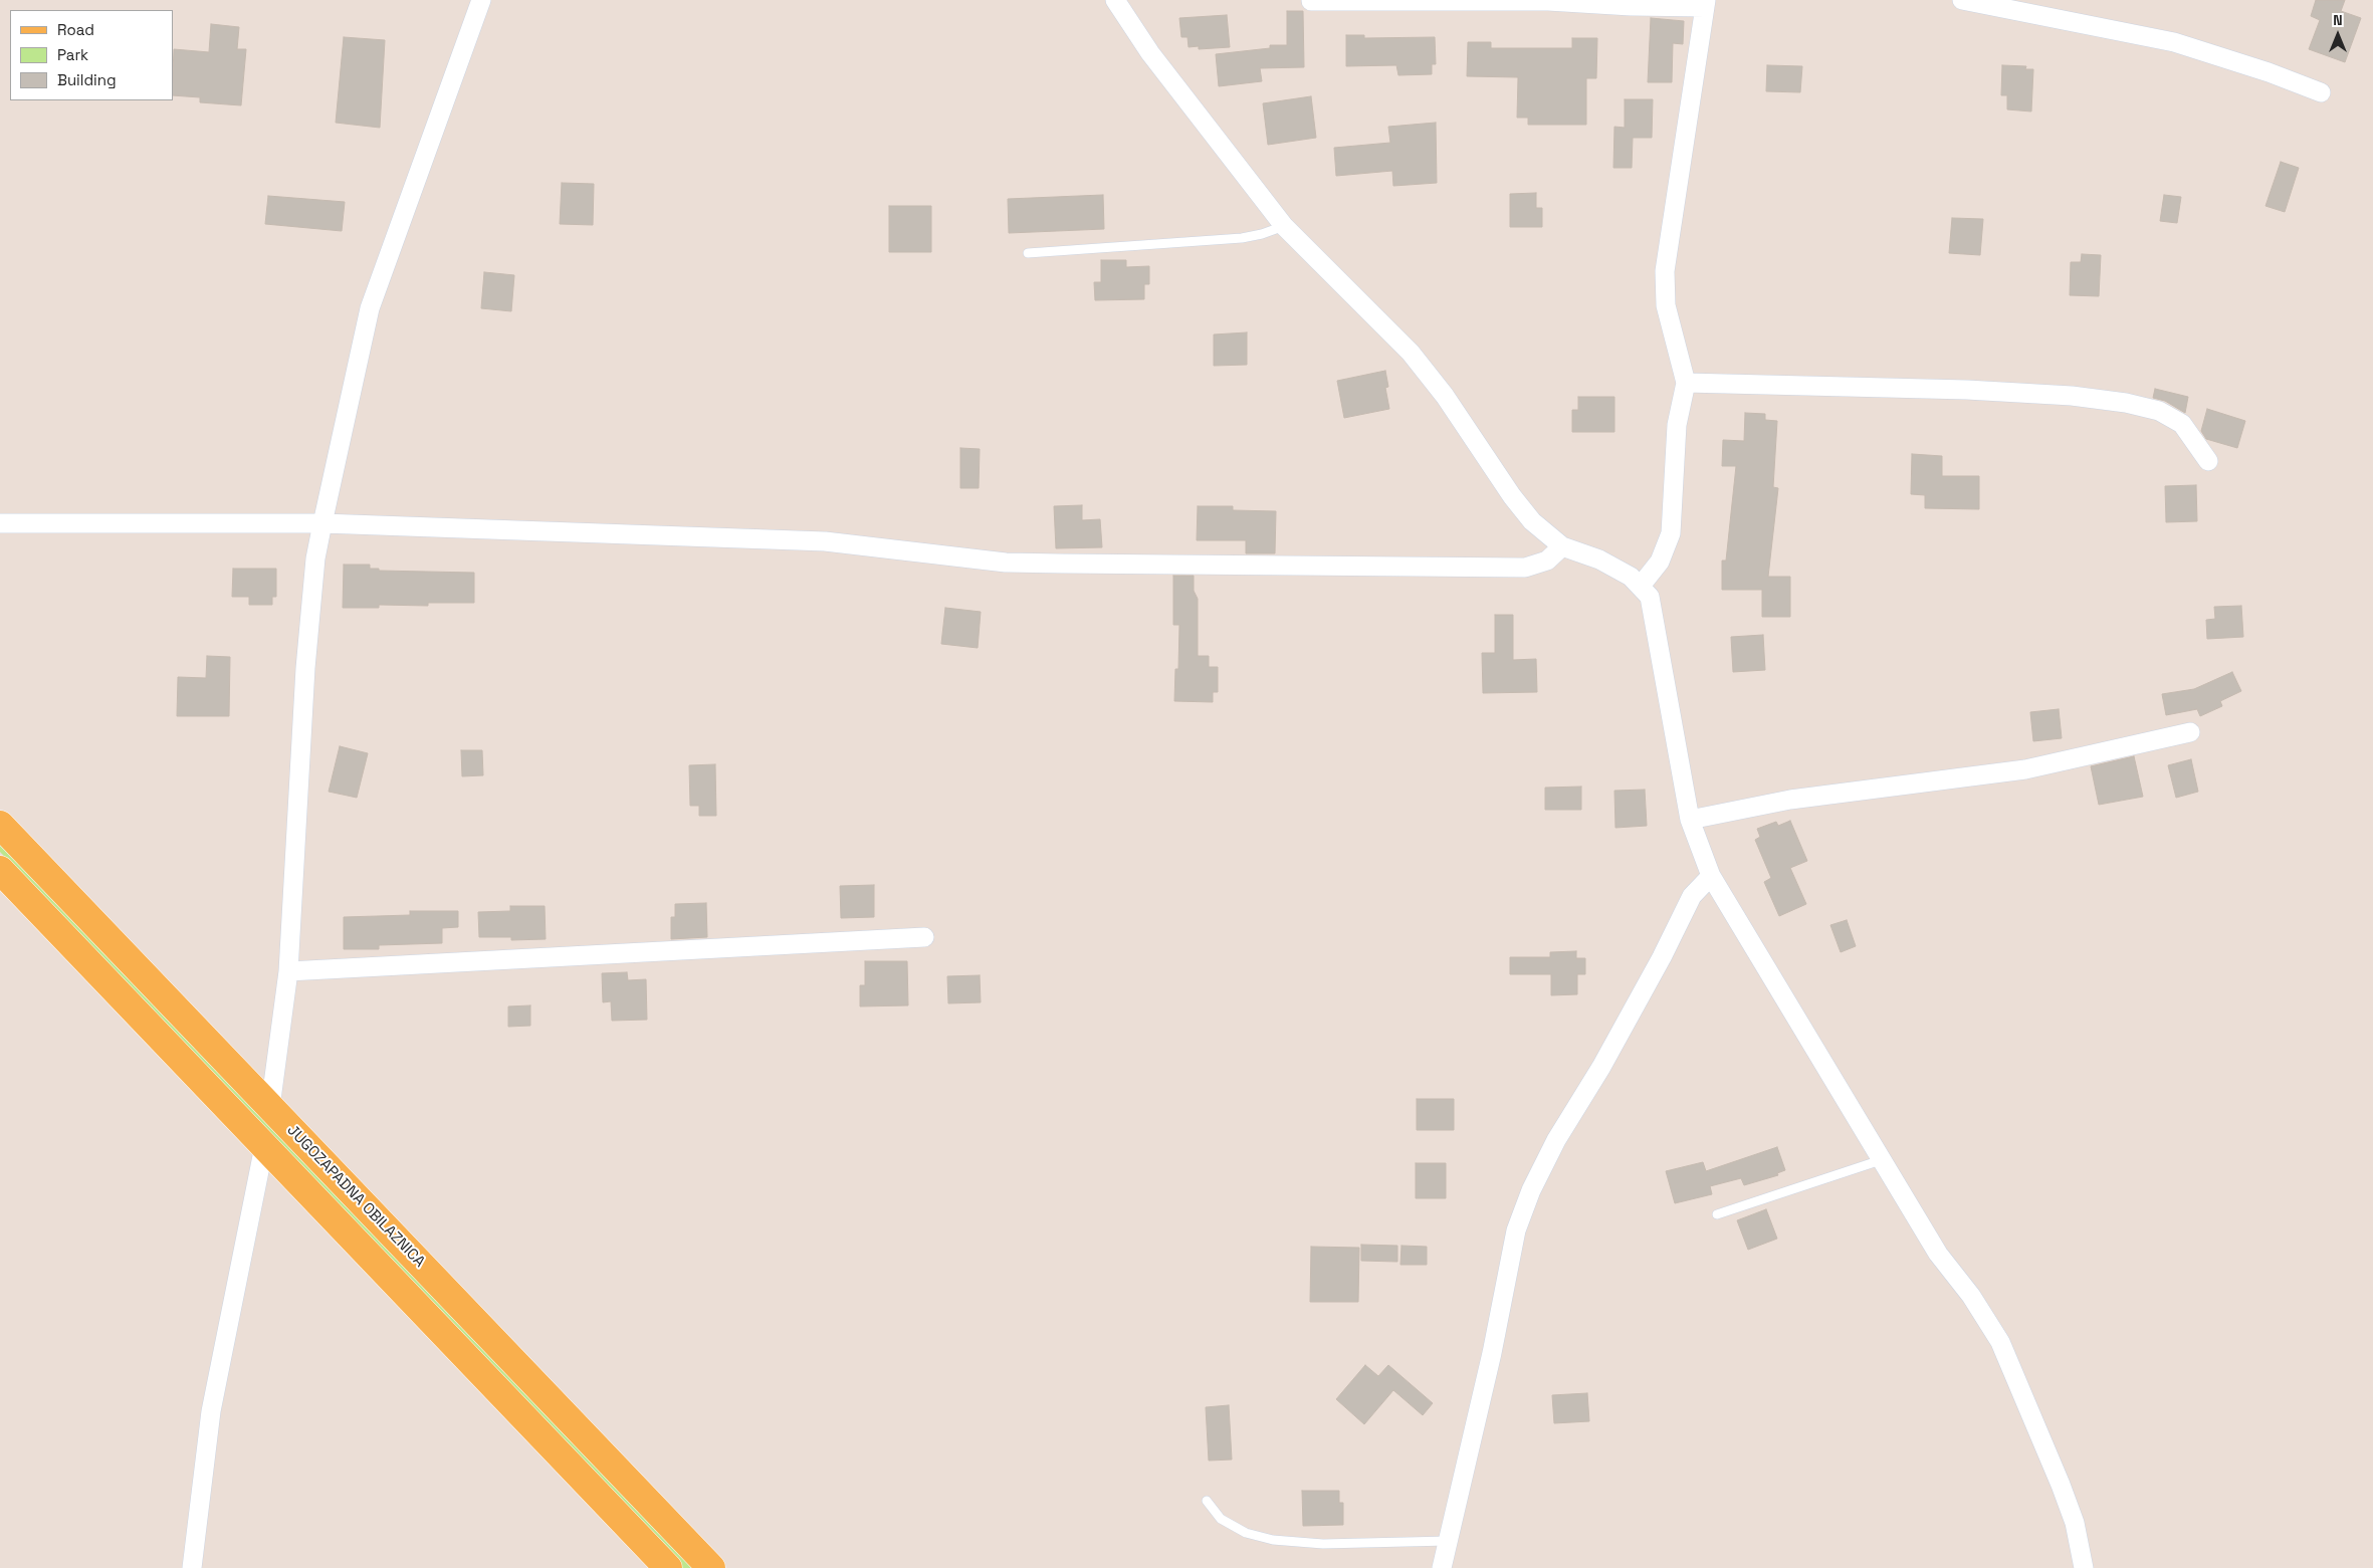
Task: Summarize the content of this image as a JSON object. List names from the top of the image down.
{
  "streets": {
    "main road": ["JUGOZAPADNA OBILAZNICA"]
  },
  "legend": ["Road", "Park", "Building"],
  "north": "top"
}
